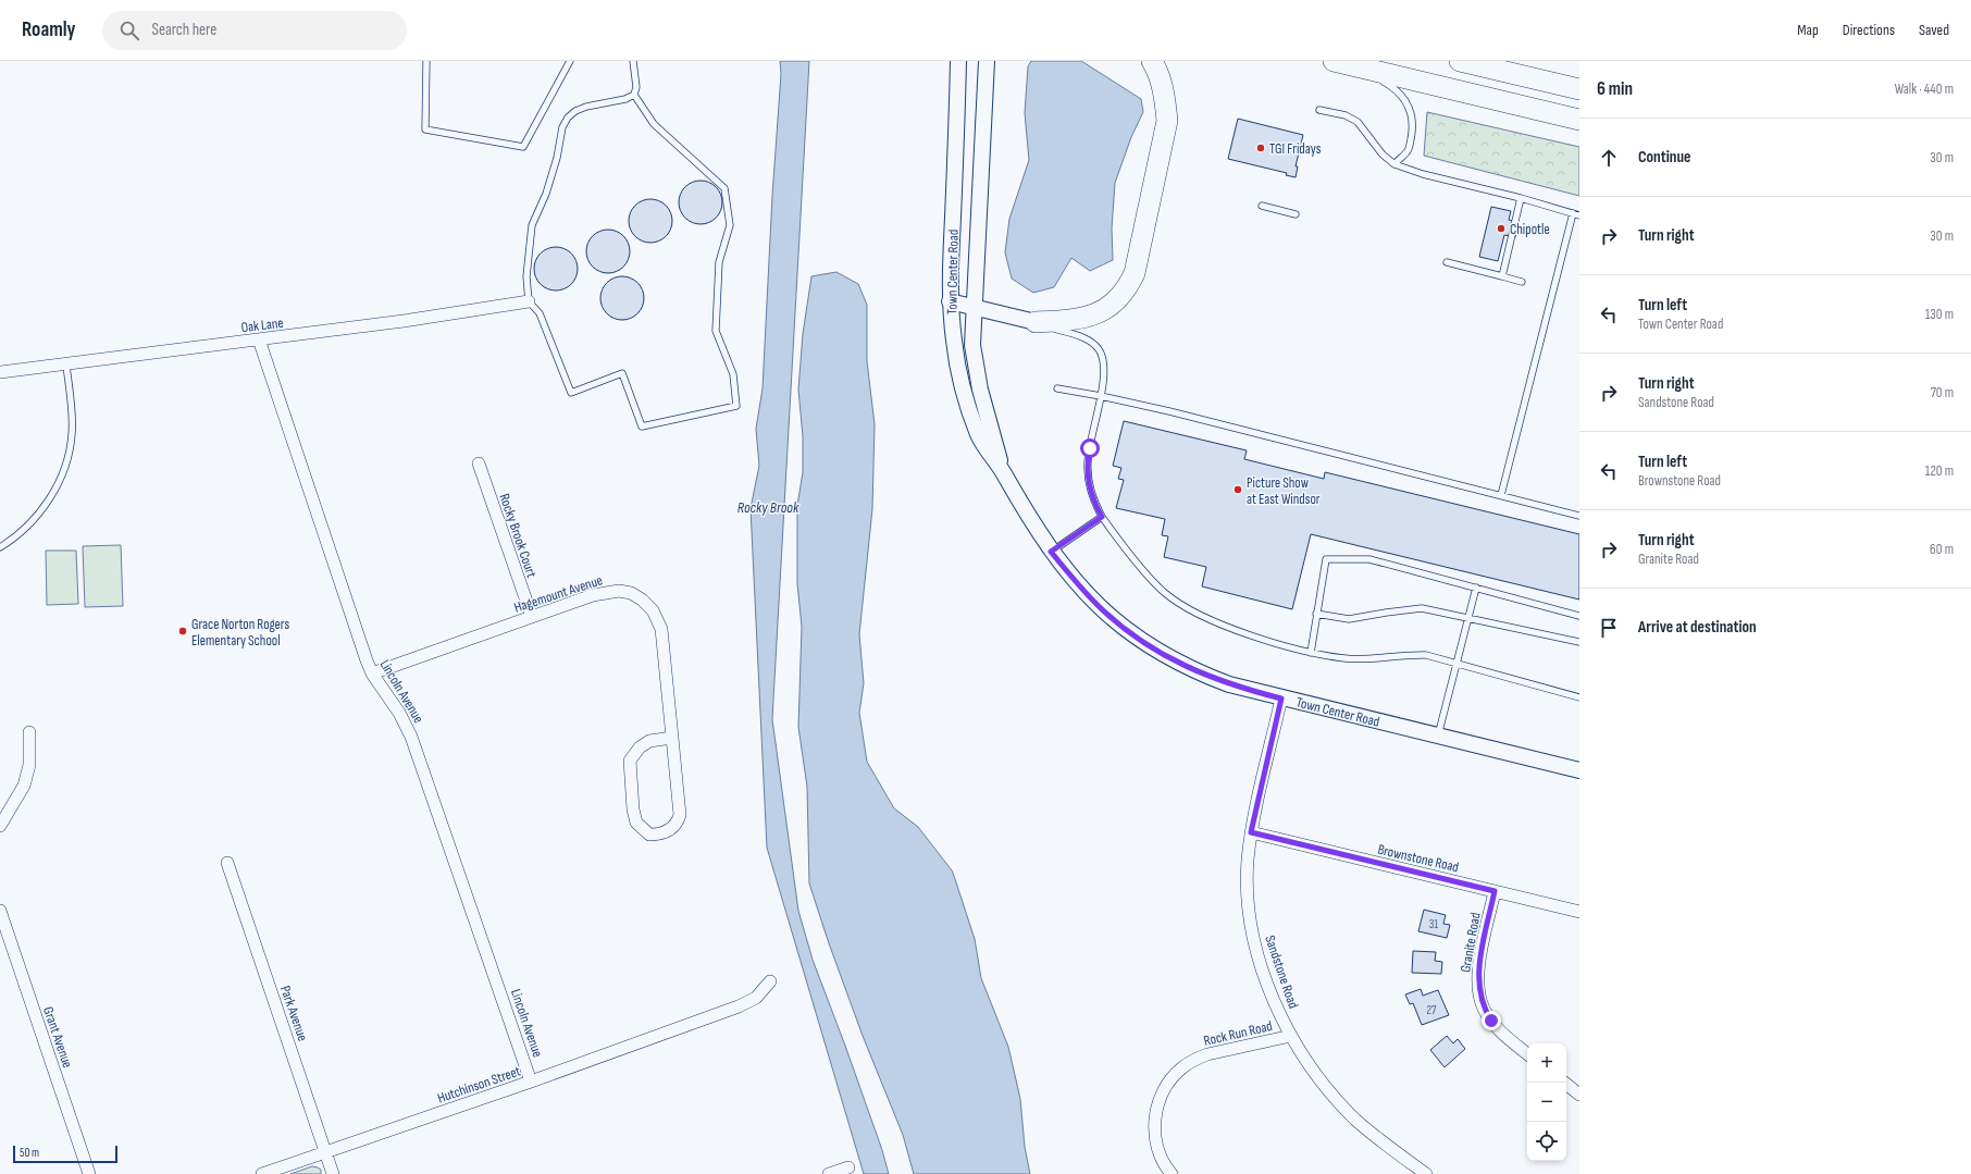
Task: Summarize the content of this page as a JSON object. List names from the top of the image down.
{
  "streets": {
    "street": [
      "Town Center Road",
      "Oak Lane",
      "Rocky Brook Court",
      "Hagemount Avenue",
      "Lincoln Avenue",
      "Brownstone Road",
      "Granite Road",
      "Sandstone Road",
      "Park Avenue",
      "Rock Run Road",
      "Grant Avenue",
      "Hutchinson Street"
    ]
  },
  "crossings": [
    ["Town Center Road", "Sandstone Road"],
    ["Oak Lane", "Lincoln Avenue"],
    ["Rocky Brook Court", "Hagemount Avenue"],
    ["Hagemount Avenue", "Lincoln Avenue"],
    ["Lincoln Avenue", "Hutchinson Street"],
    ["Brownstone Road", "Granite Road"],
    ["Brownstone Road", "Sandstone Road"],
    ["Sandstone Road", "Rock Run Road"],
    ["Park Avenue", "Hutchinson Street"]
  ],
  "water": ["Rocky Brook"],
  "places": [
    "TGI Fridays",
    "Chipotle",
    "Picture Show at East Windsor",
    "Grace Norton Rogers Elementary School"
  ],
  "house_numbers": ["31", "27"],
  "scale_bar": "50 m",
  "page": {
    "header": "Roamly",
    "search": "Search here",
    "nav": ["Map", "Directions", "Saved"],
    "heading": ["6 min", "Walk · 440 m"],
    "list": [
      ["Continue", "30 m"],
      ["Turn right", "30 m"],
      ["Turn left", "Town Center Road", "130 m"],
      ["Turn right", "Sandstone Road", "70 m"],
      ["Turn left", "Brownstone Road", "120 m"],
      ["Turn right", "Granite Road", "60 m"],
      "Arrive at destination"
    ],
    "map_buttons": ["+", "−"],
    "scale": "50 m"
  }
}
